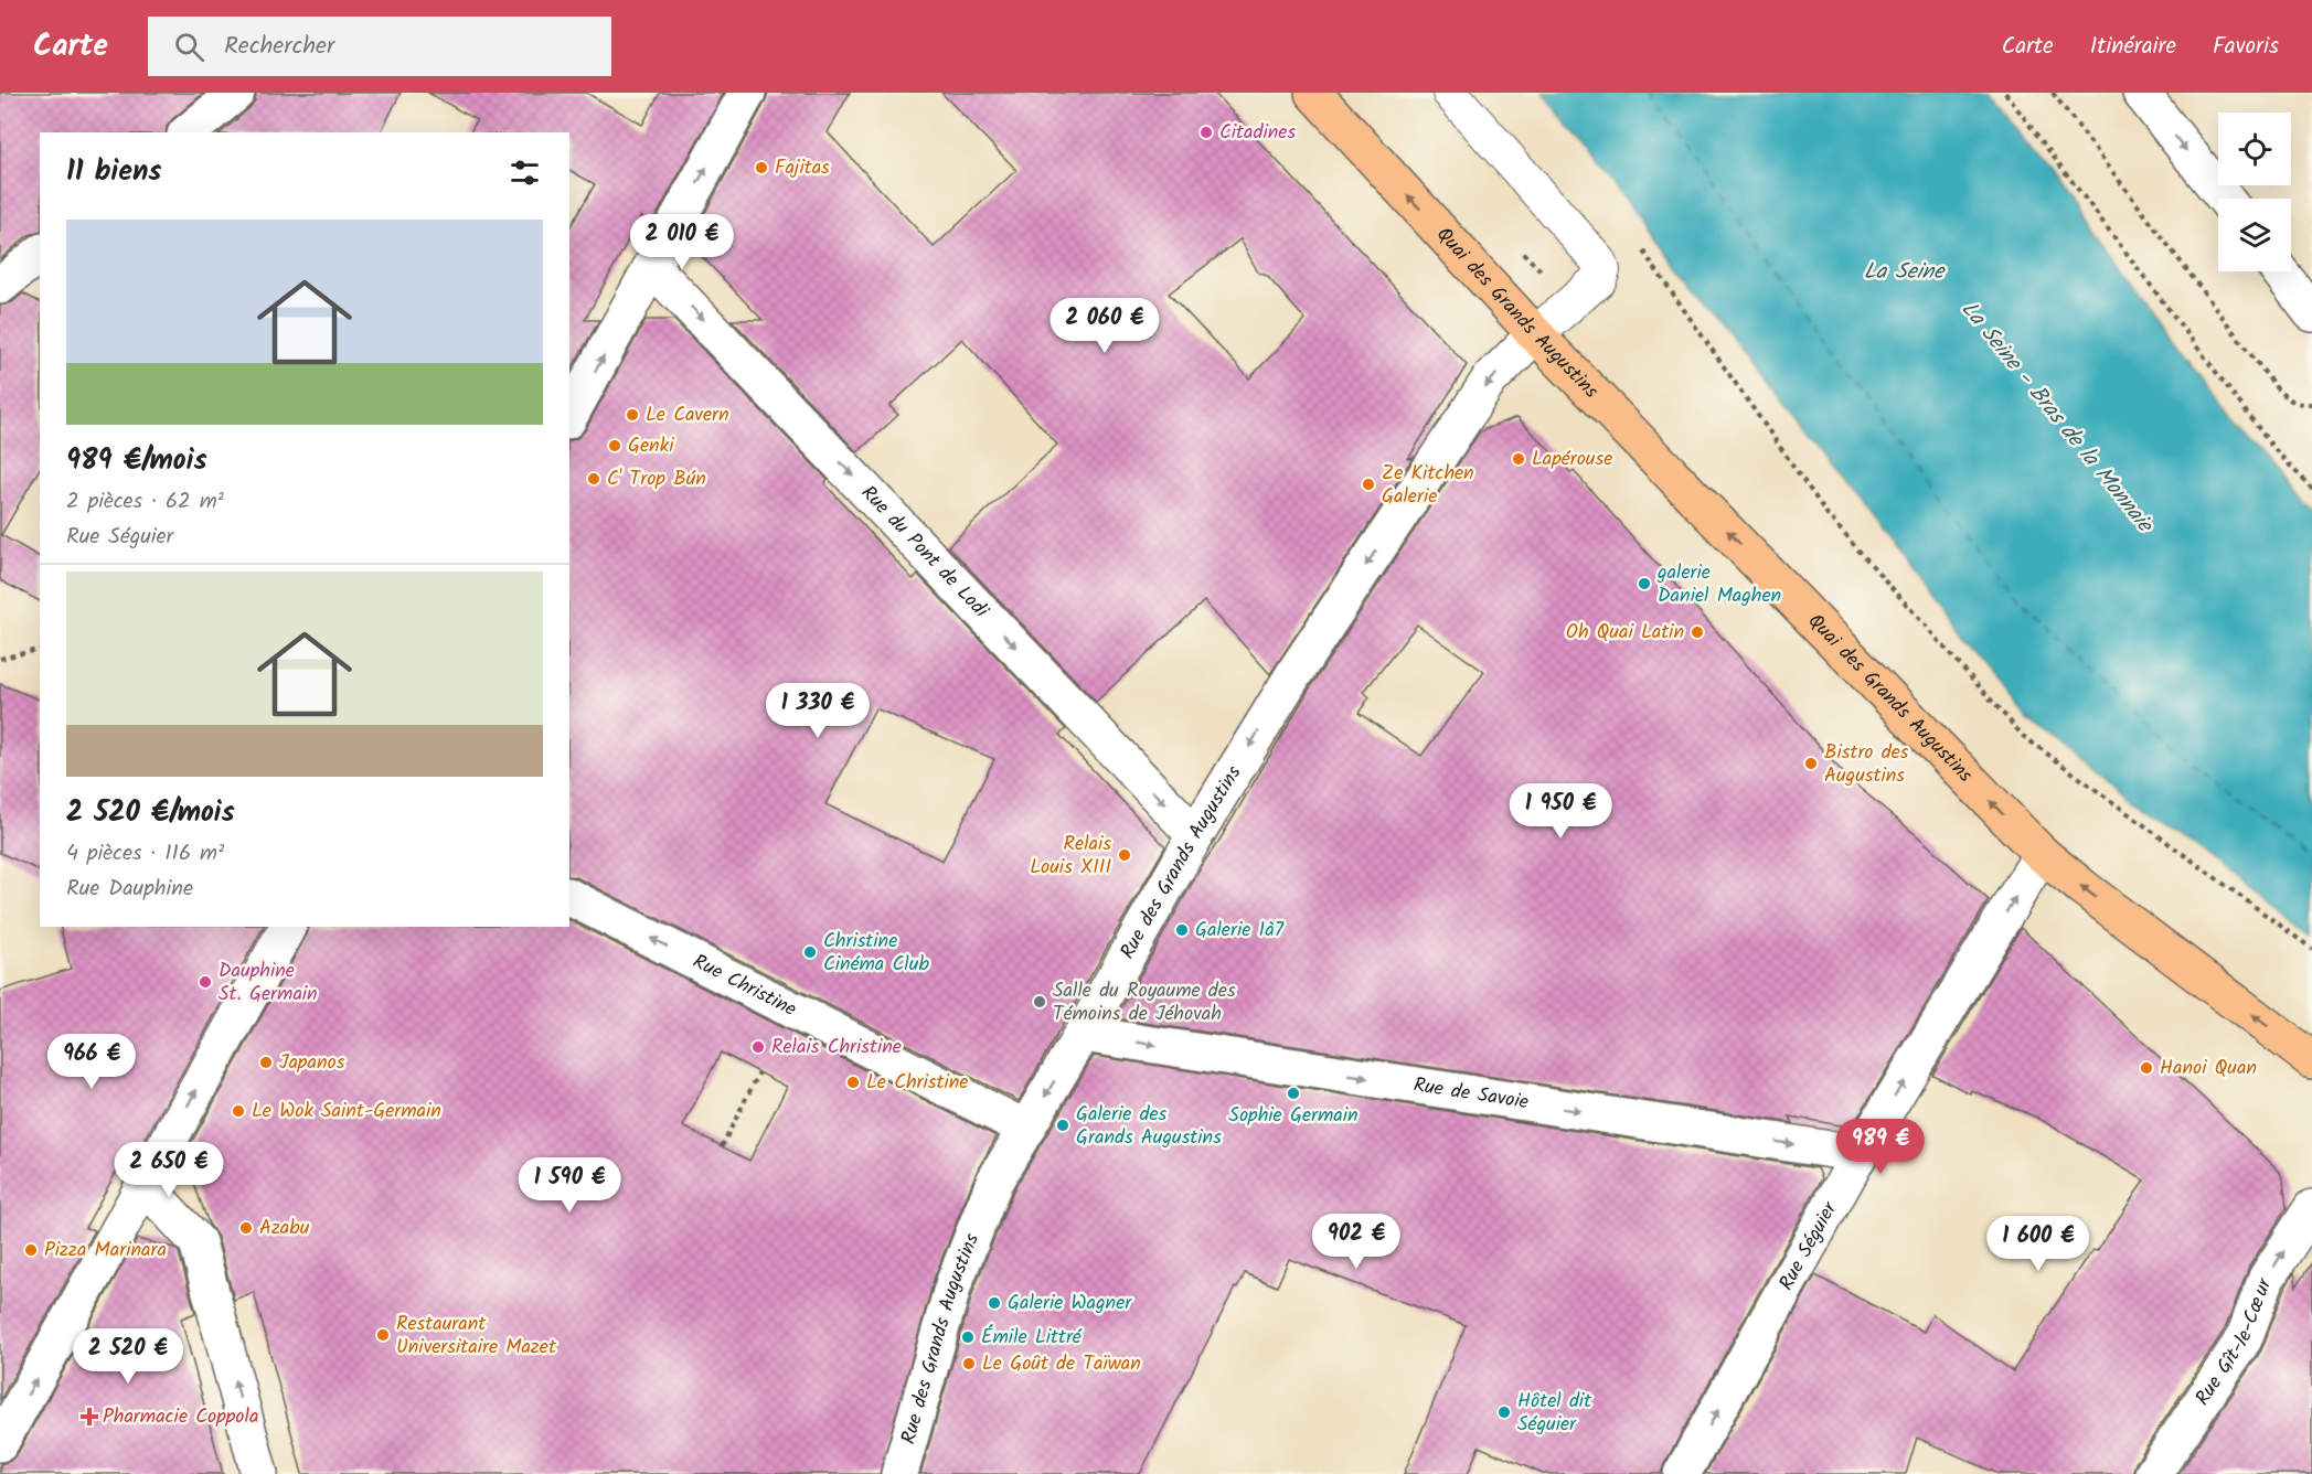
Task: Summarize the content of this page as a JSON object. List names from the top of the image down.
{
  "streets": {
    "main road": ["Quai des Grands Augustins"],
    "street": [
      "Rue du Pont de Lodi",
      "Rue des Grands Augustins",
      "Rue Christine",
      "Rue de Savoie",
      "Rue Séguier",
      "Rue Gît-le-Cœur"
    ]
  },
  "crossings": [
    ["Quai des Grands Augustins", "Rue des Grands Augustins"],
    ["Quai des Grands Augustins", "Rue Séguier"],
    ["Rue du Pont de Lodi", "Rue des Grands Augustins"],
    ["Rue des Grands Augustins", "Rue Christine"],
    ["Rue des Grands Augustins", "Rue de Savoie"],
    ["Rue de Savoie", "Rue Séguier"]
  ],
  "one_way": [
    "Quai des Grands Augustins",
    "Rue du Pont de Lodi",
    "Rue des Grands Augustins",
    "Rue Christine",
    "Rue de Savoie",
    "Rue Séguier",
    "Rue Gît-le-Cœur"
  ],
  "water": ["La Seine", "La Seine - Bras de la Monnaie"],
  "places": {
    "other": [
      "Citadines",
      "Fajitas",
      "Le Cavern",
      "Genki",
      "Lapérouse",
      "C' Trop Bún",
      "Ze Kitchen Galerie",
      "galerie Daniel Maghen",
      "Oh Quai Latin",
      "Bistro des Augustins",
      "Relais Louis XIII",
      "Galerie 1à7",
      "Christine Cinéma Club",
      "Dauphine St. Germain",
      "Salle du Royaume des Témoins de Jéhovah",
      "Relais Christine",
      "Japanos",
      "Hanoi Quan",
      "Le Christine",
      "Sophie Germain",
      "Le Wok Saint-Germain",
      "Galerie des Grands Augustins",
      "Azabu",
      "Pizza Marinara",
      "Galerie Wagner",
      "Restaurant Universitaire Mazet",
      "Émile Littré",
      "Le Goût de Taïwan",
      "Hôtel dit Séguier"
    ],
    "health": ["Pharmacie Coppola"]
  },
  "page": {
    "header": "Carte",
    "search": "Rechercher",
    "nav": ["Carte", "Itinéraire", "Favoris"],
    "heading": "11 biens",
    "list": [
      {
        "name": "989 €/mois",
        "note": "2 pièces · 62 m² · Rue Séguier"
      },
      {
        "name": "2 520 €/mois",
        "note": "4 pièces · 116 m² · Rue Dauphine"
      }
    ],
    "price": [
      "2 010 €",
      "2 060 €",
      "1 330 €",
      "1 950 €",
      "966 €",
      "989 €",
      "2 650 €",
      "1 590 €",
      "902 €",
      "1 600 €",
      "2 520 €"
    ]
  }
}
